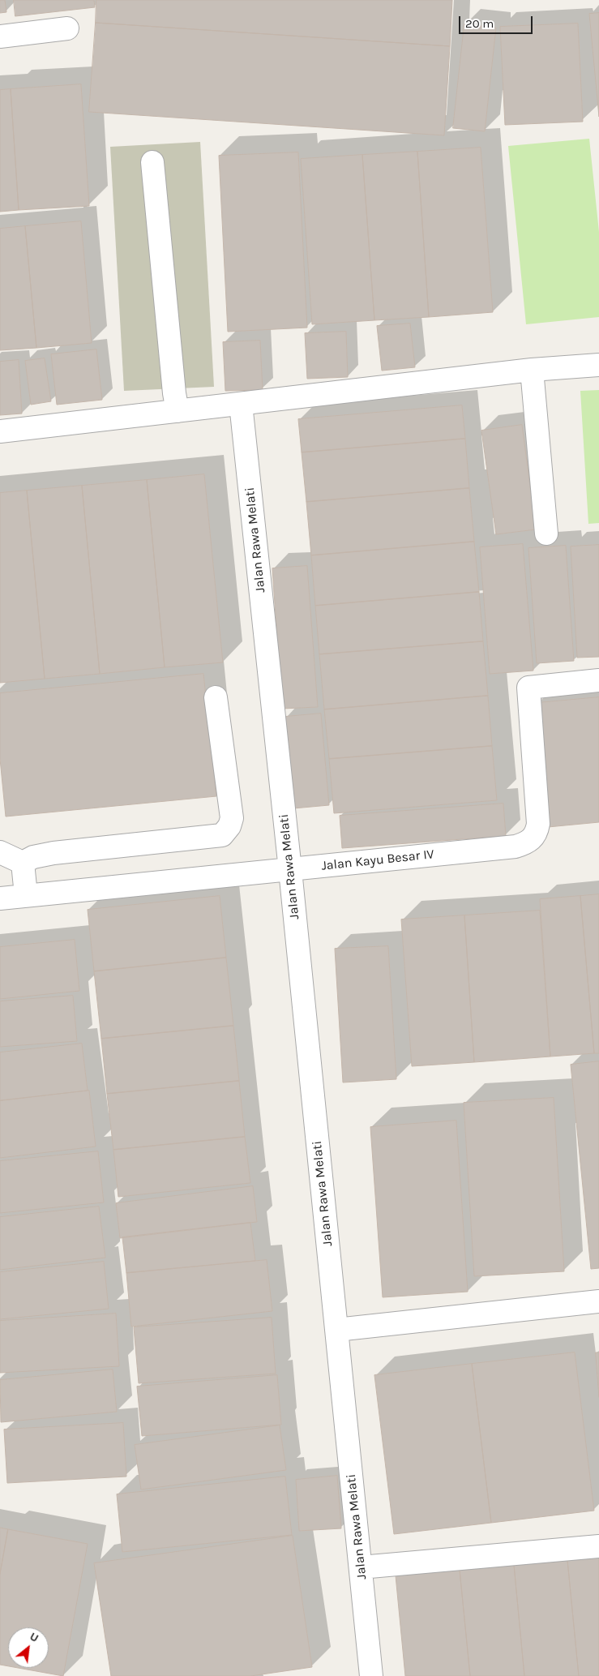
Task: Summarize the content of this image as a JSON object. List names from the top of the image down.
{
  "streets": {
    "street": ["Jalan Rawa Melati", "Jalan Kayu Besar IV"]
  },
  "crossings": [
    ["Jalan Rawa Melati", "Jalan Kayu Besar IV"]
  ],
  "scale_bar": "20 m",
  "north": "top right"
}
